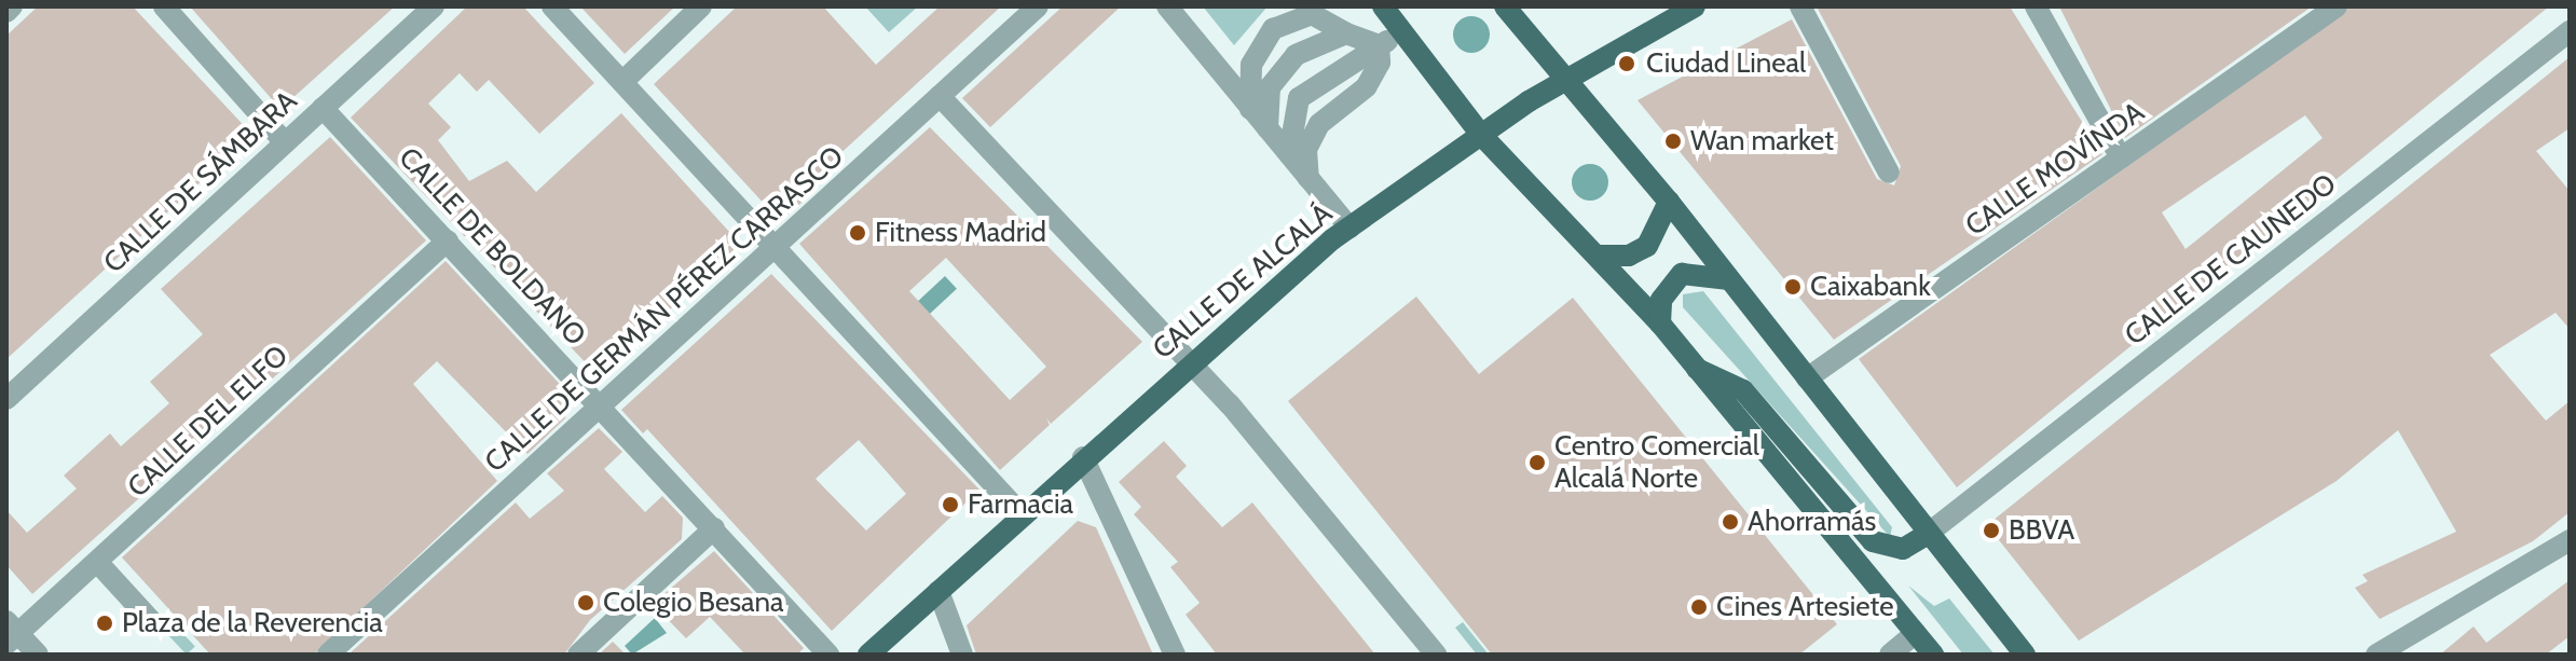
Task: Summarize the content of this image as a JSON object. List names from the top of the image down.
{
  "streets": {
    "main road": ["CALLE DE ALCALÁ"],
    "street": [
      "CALLE MOVÍNDA",
      "CALLE DE SÁMBARA",
      "CALLE DE BOLDANO",
      "CALLE DE CAUNEDO",
      "CALLE DE GERMÁN PÉREZ CARRASCO",
      "CALLE DEL ELFO"
    ]
  },
  "crossings": [
    ["CALLE DE SÁMBARA", "CALLE DE BOLDANO"],
    ["CALLE DE BOLDANO", "CALLE DE GERMÁN PÉREZ CARRASCO"],
    ["CALLE DE BOLDANO", "CALLE DEL ELFO"]
  ],
  "places": [
    "Ciudad Lineal",
    "Wan market",
    "Fitness Madrid",
    "Caixabank",
    "Centro Comercial Alcalá Norte",
    "Farmacia",
    "Ahorramás",
    "BBVA",
    "Colegio Besana",
    "Cines Artesiete",
    "Plaza de la Reverencia"
  ]
}
